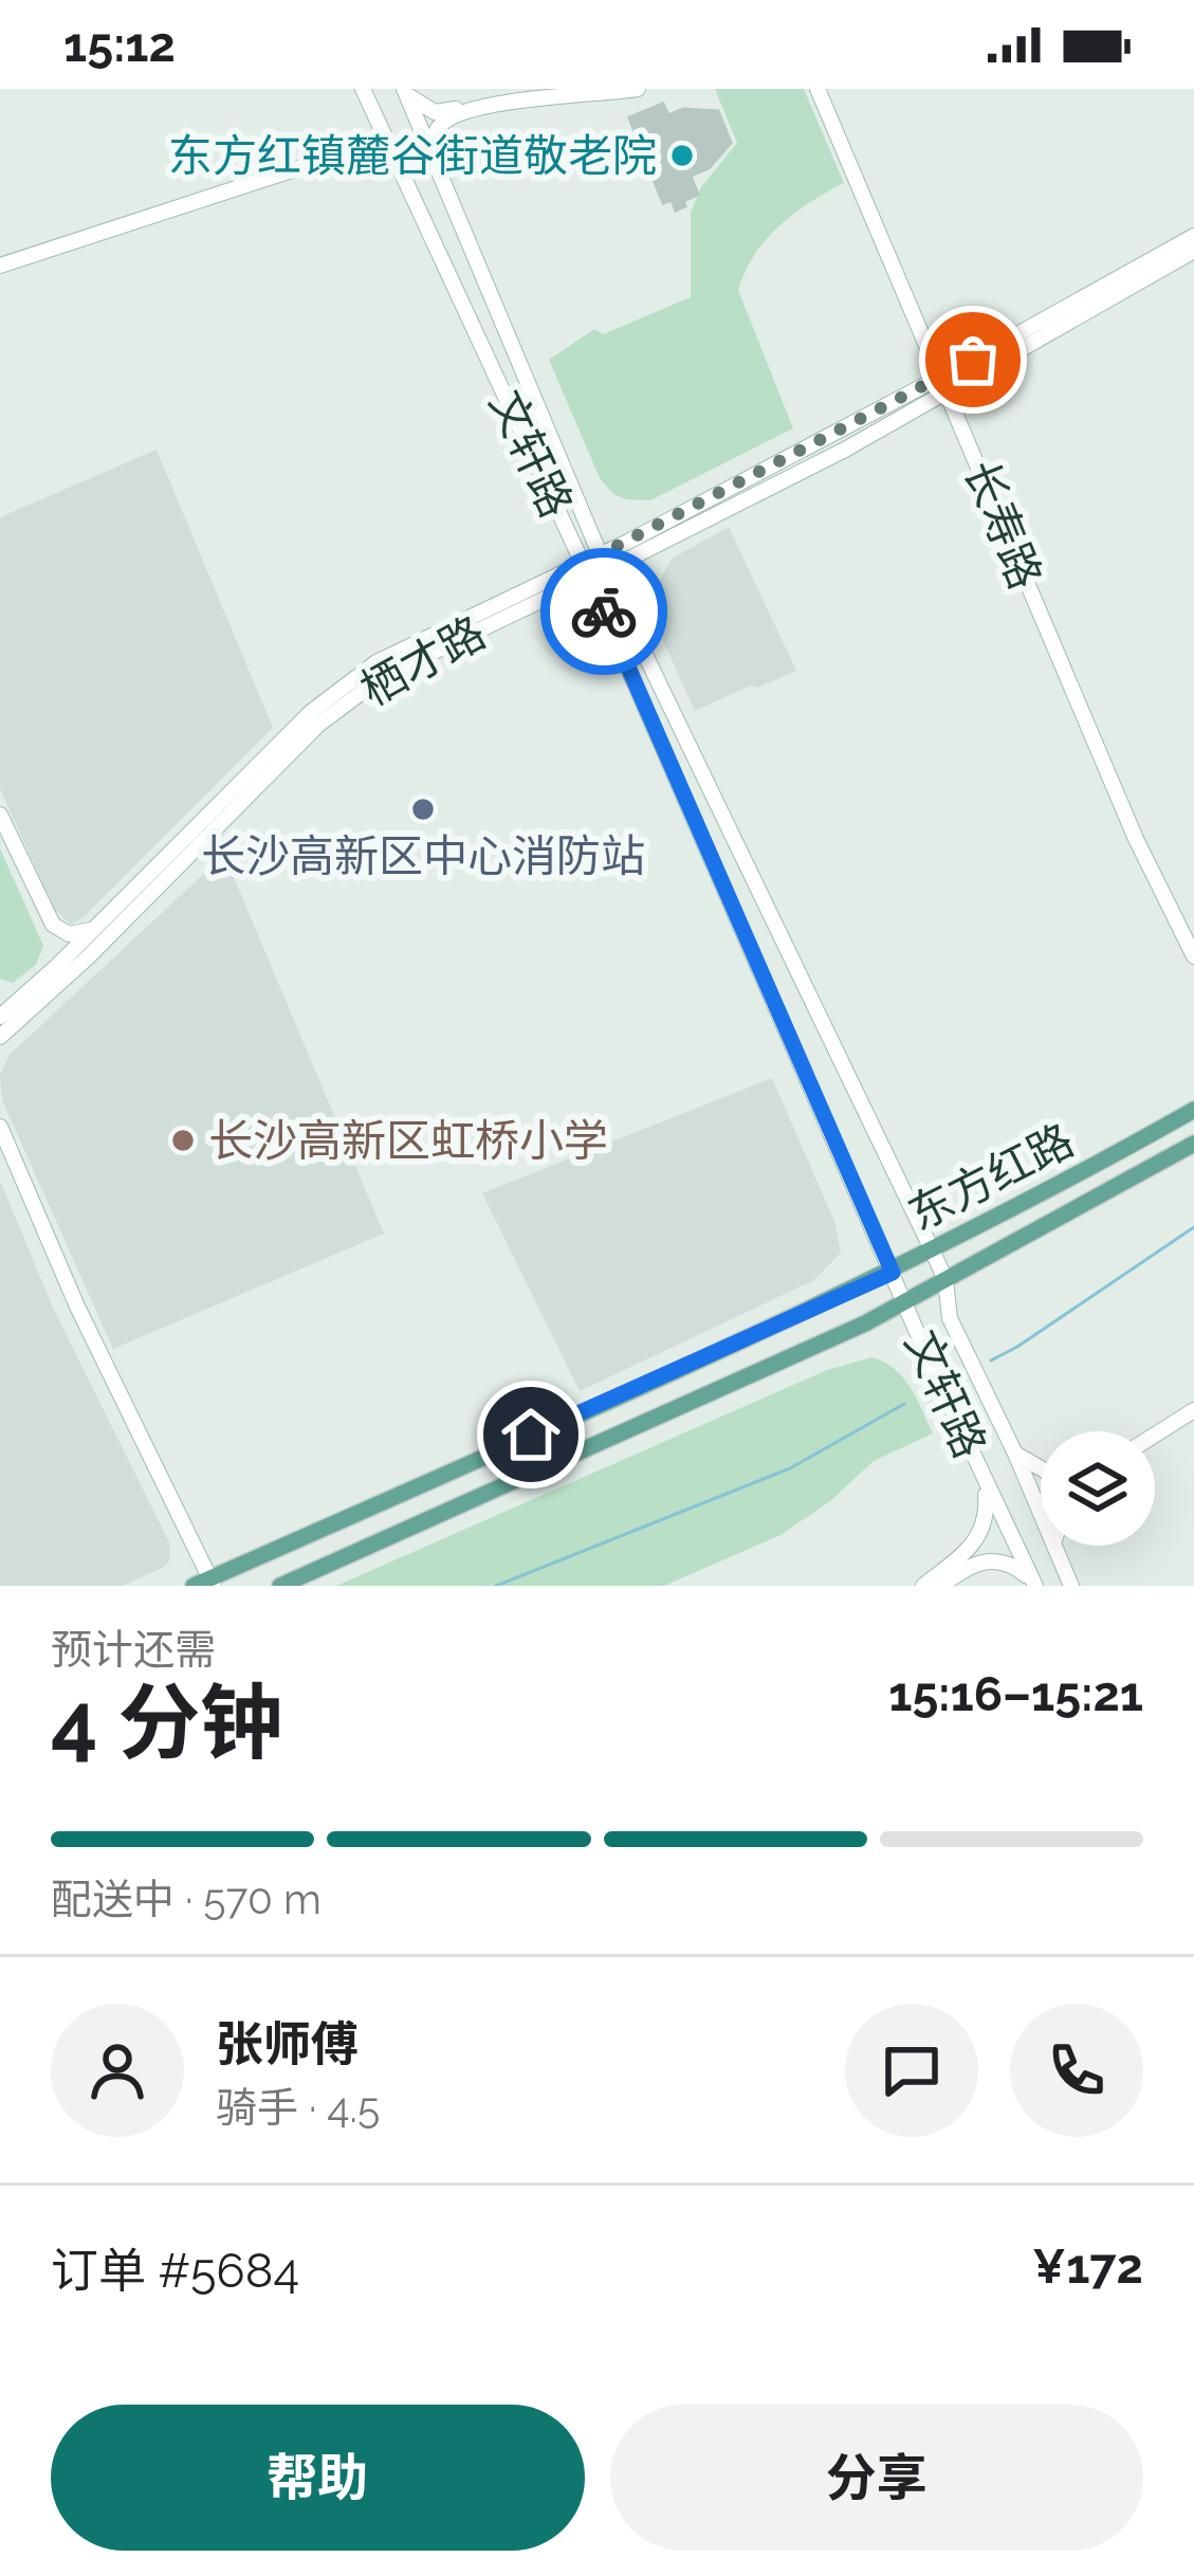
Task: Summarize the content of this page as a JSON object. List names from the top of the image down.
{
  "streets": {
    "main road": [
      "文轩路",
      "长寿路",
      "栖才路",
      "东方红路"
    ]
  },
  "crossings": [
    ["文轩路", "栖才路"],
    ["文轩路", "东方红路"],
    ["长寿路", "栖才路"]
  ],
  "places": ["东方红镇麓谷街道敬老院", "长沙高新区中心消防站", "长沙高新区虹桥小学"],
  "page": {
    "status": "15:12",
    "heading": ["4 分钟", "预计还需", "15:16–15:21"],
    "panel": [
      "张师傅",
      "骑手 · 4.5",
      "订单 #5684",
      "¥172"
    ],
    "bar": "配送中 · 570 m",
    "buttons": ["帮助", "分享"]
  }
}
